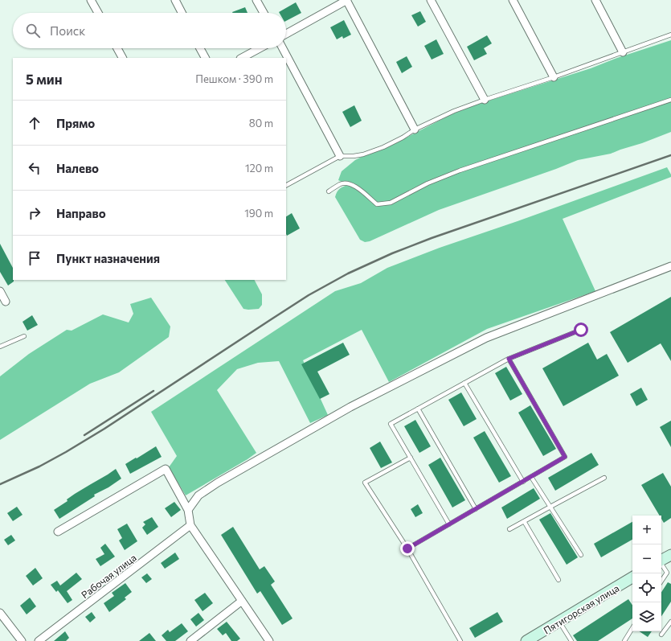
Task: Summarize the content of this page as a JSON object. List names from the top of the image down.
{
  "streets": {
    "main road": ["Пятигорская улица"],
    "street": ["Рабочая улица"]
  },
  "page": {
    "search": "Поиск",
    "heading": ["5 мин", "Пешком · 390 m"],
    "list": [
      ["Прямо", "80 m"],
      ["Налево", "120 m"],
      ["Направо", "190 m"],
      "Пункт назначения"
    ],
    "map_buttons": ["+", "−"]
  }
}
